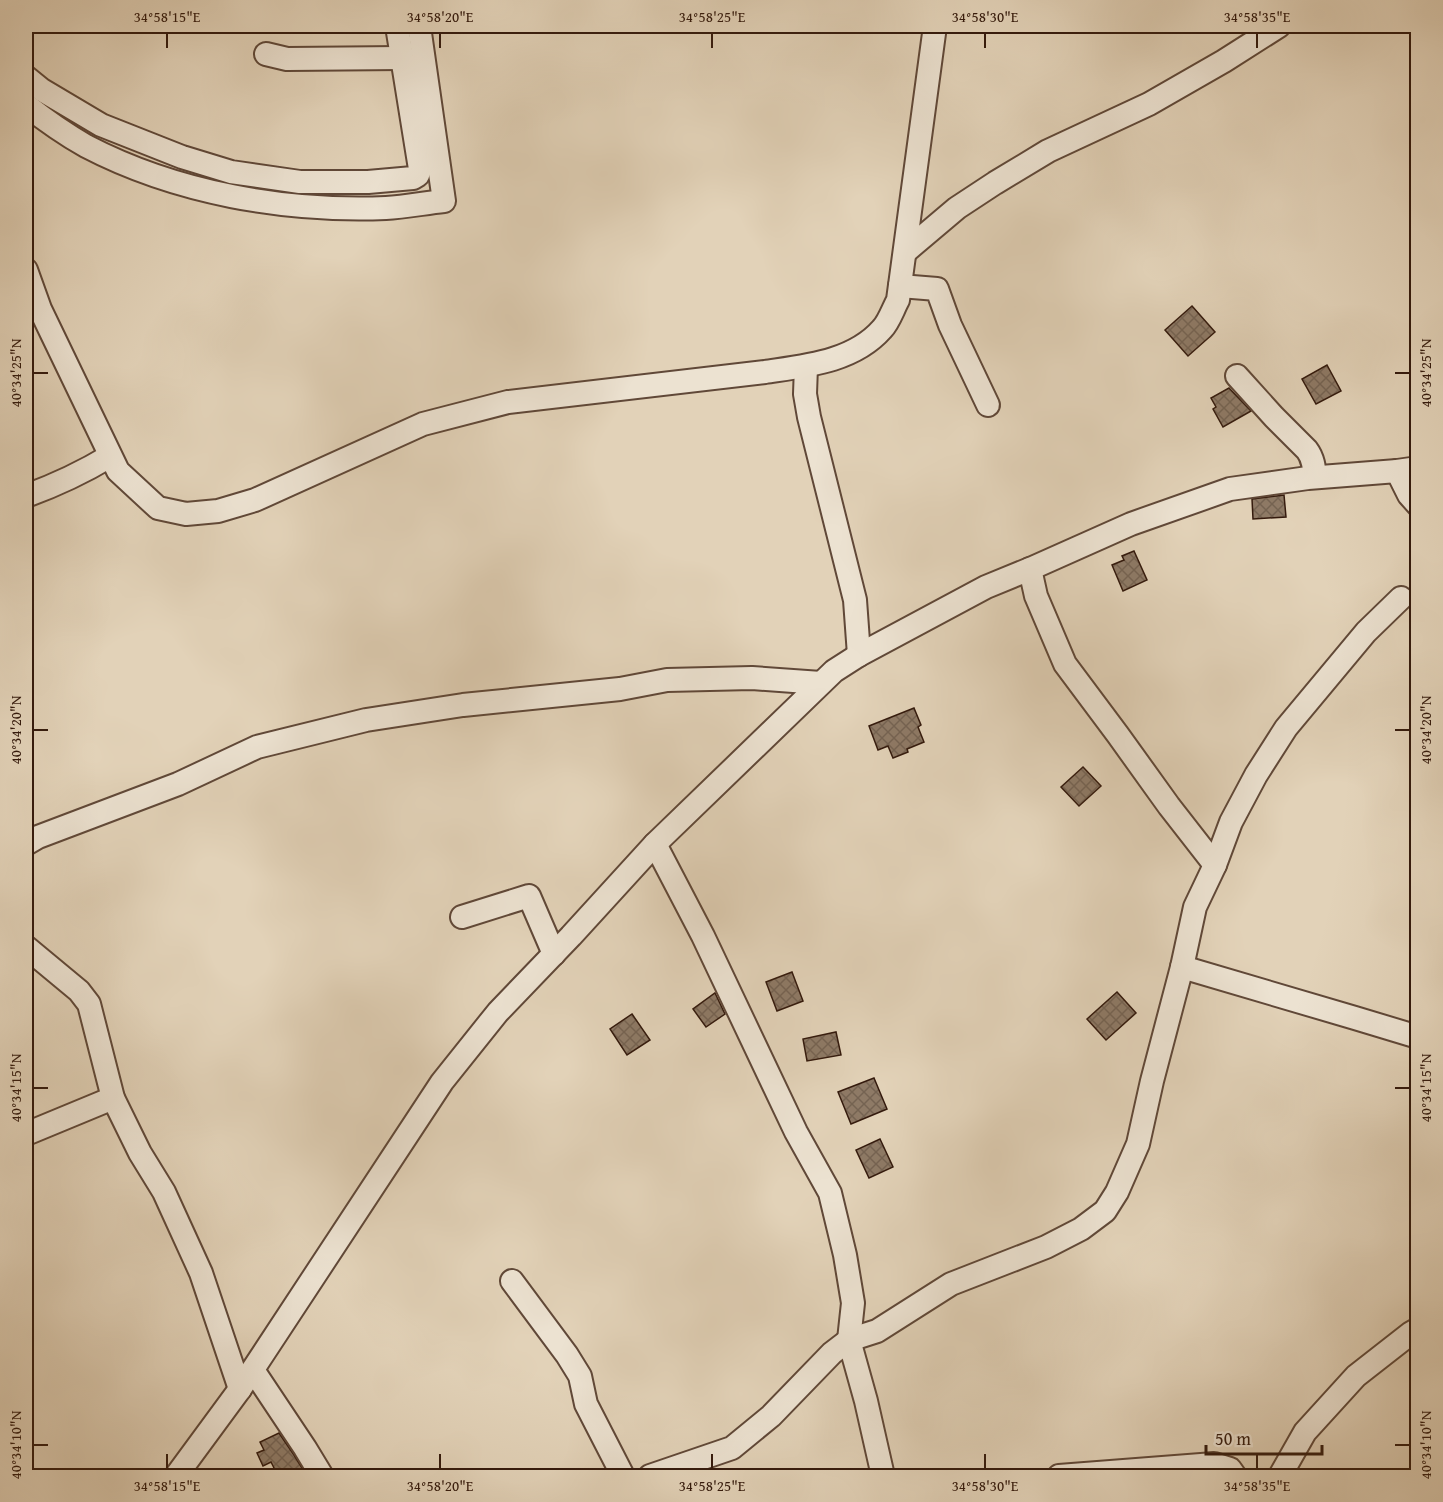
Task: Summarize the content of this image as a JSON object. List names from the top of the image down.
{
  "scale_bar": "50 m",
  "coordinates": [
    "34°58'15\"E",
    "34°58'20\"E",
    "34°58'25\"E",
    "34°58'30\"E",
    "34°58'35\"E",
    "40°34'25\"N",
    "40°34'20\"N",
    "40°34'15\"N",
    "40°34'10\"N"
  ]
}
